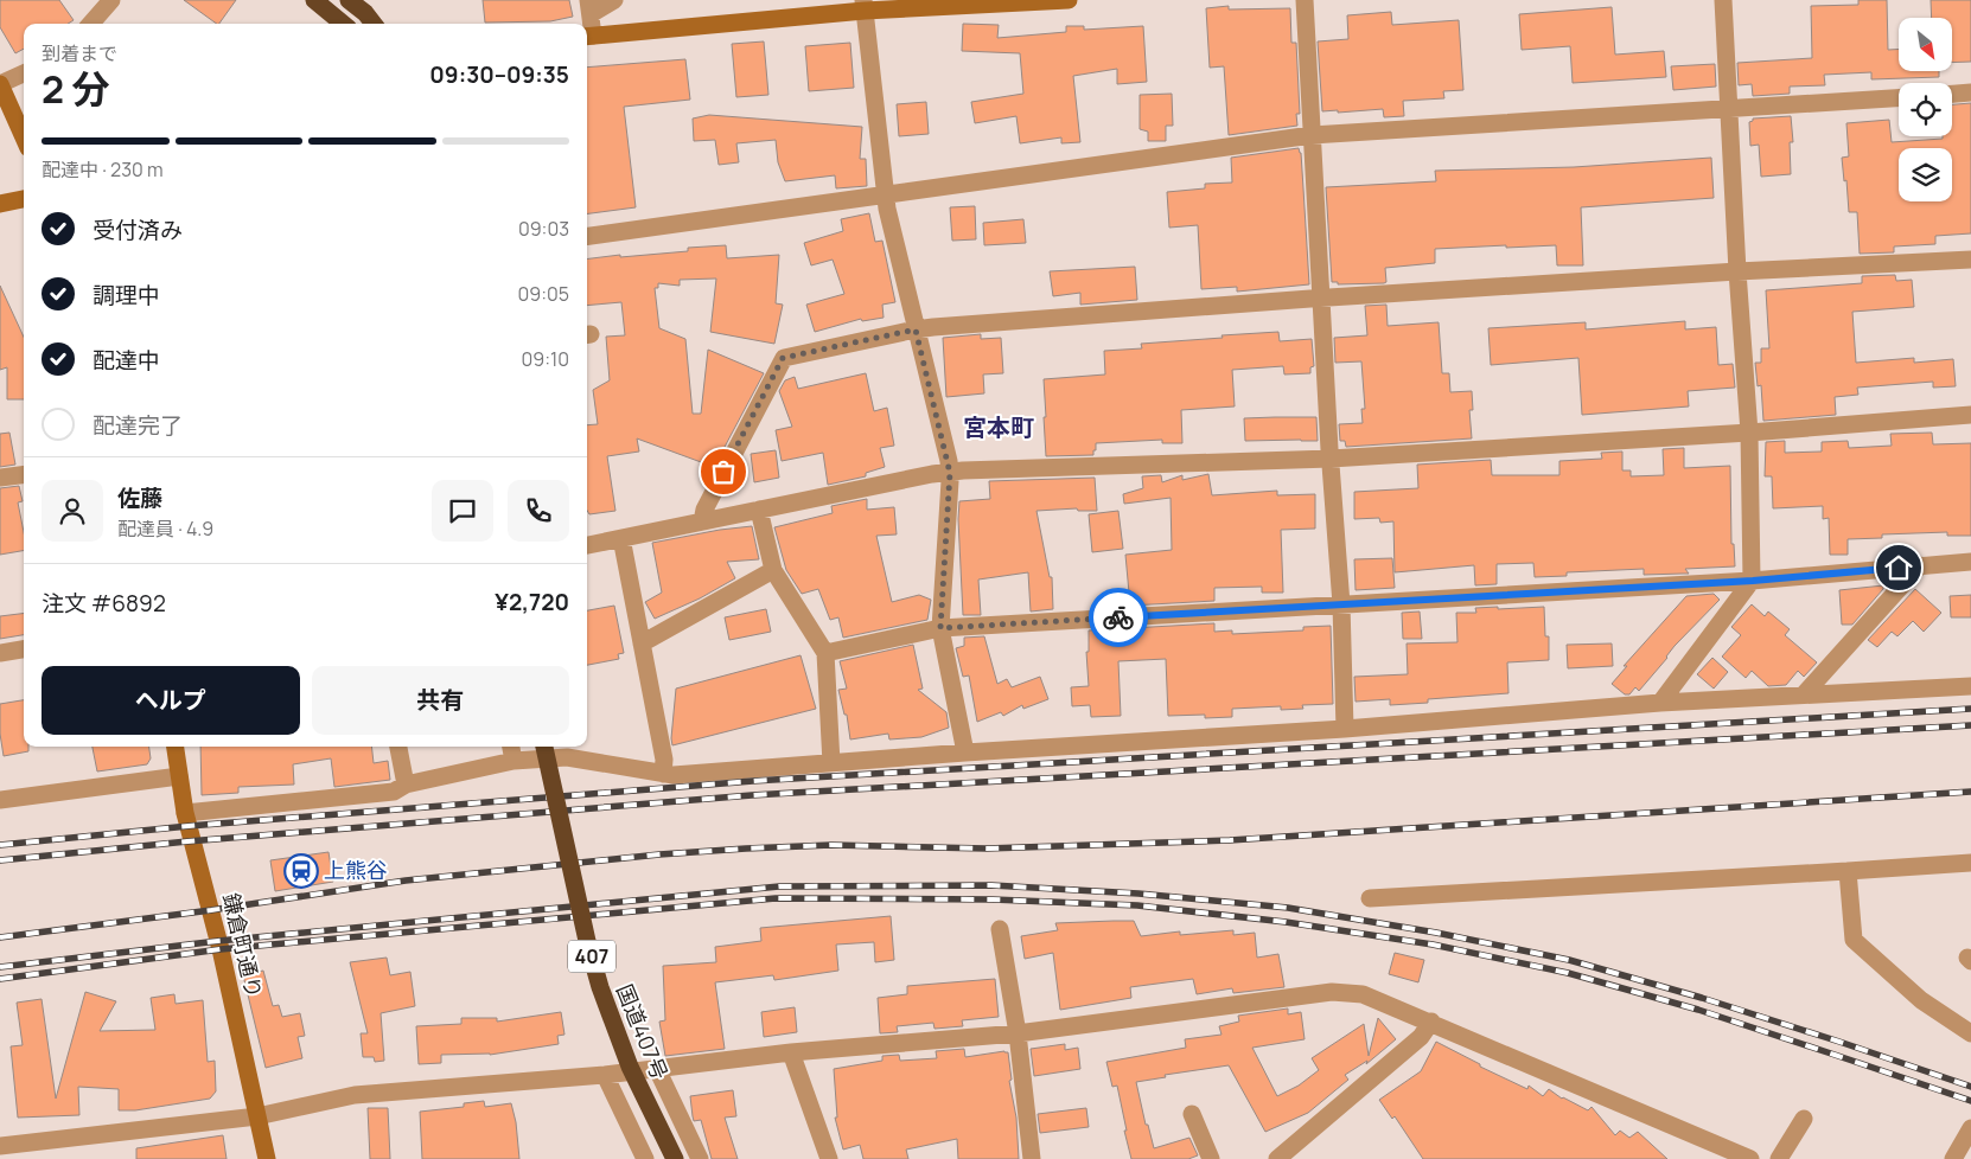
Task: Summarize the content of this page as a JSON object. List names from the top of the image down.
{
  "streets": {
    "highway": ["407", "国道407号"],
    "street": ["鎌倉町通り"]
  },
  "districts": ["宮本町"],
  "places": {
    "station": ["上熊谷"]
  },
  "north": "bottom right",
  "page": {
    "heading": ["2 分", "到着まで", "09:30–09:35"],
    "panel": [
      "佐藤",
      "配達員 · 4.9",
      "注文 #6892",
      "¥2,720"
    ],
    "bar": "配達中 · 230 m",
    "list": [
      ["受付済み", "09:03"],
      ["調理中", "09:05"],
      ["配達中", "09:10"],
      "配達完了"
    ],
    "buttons": ["ヘルプ", "共有"]
  }
}
